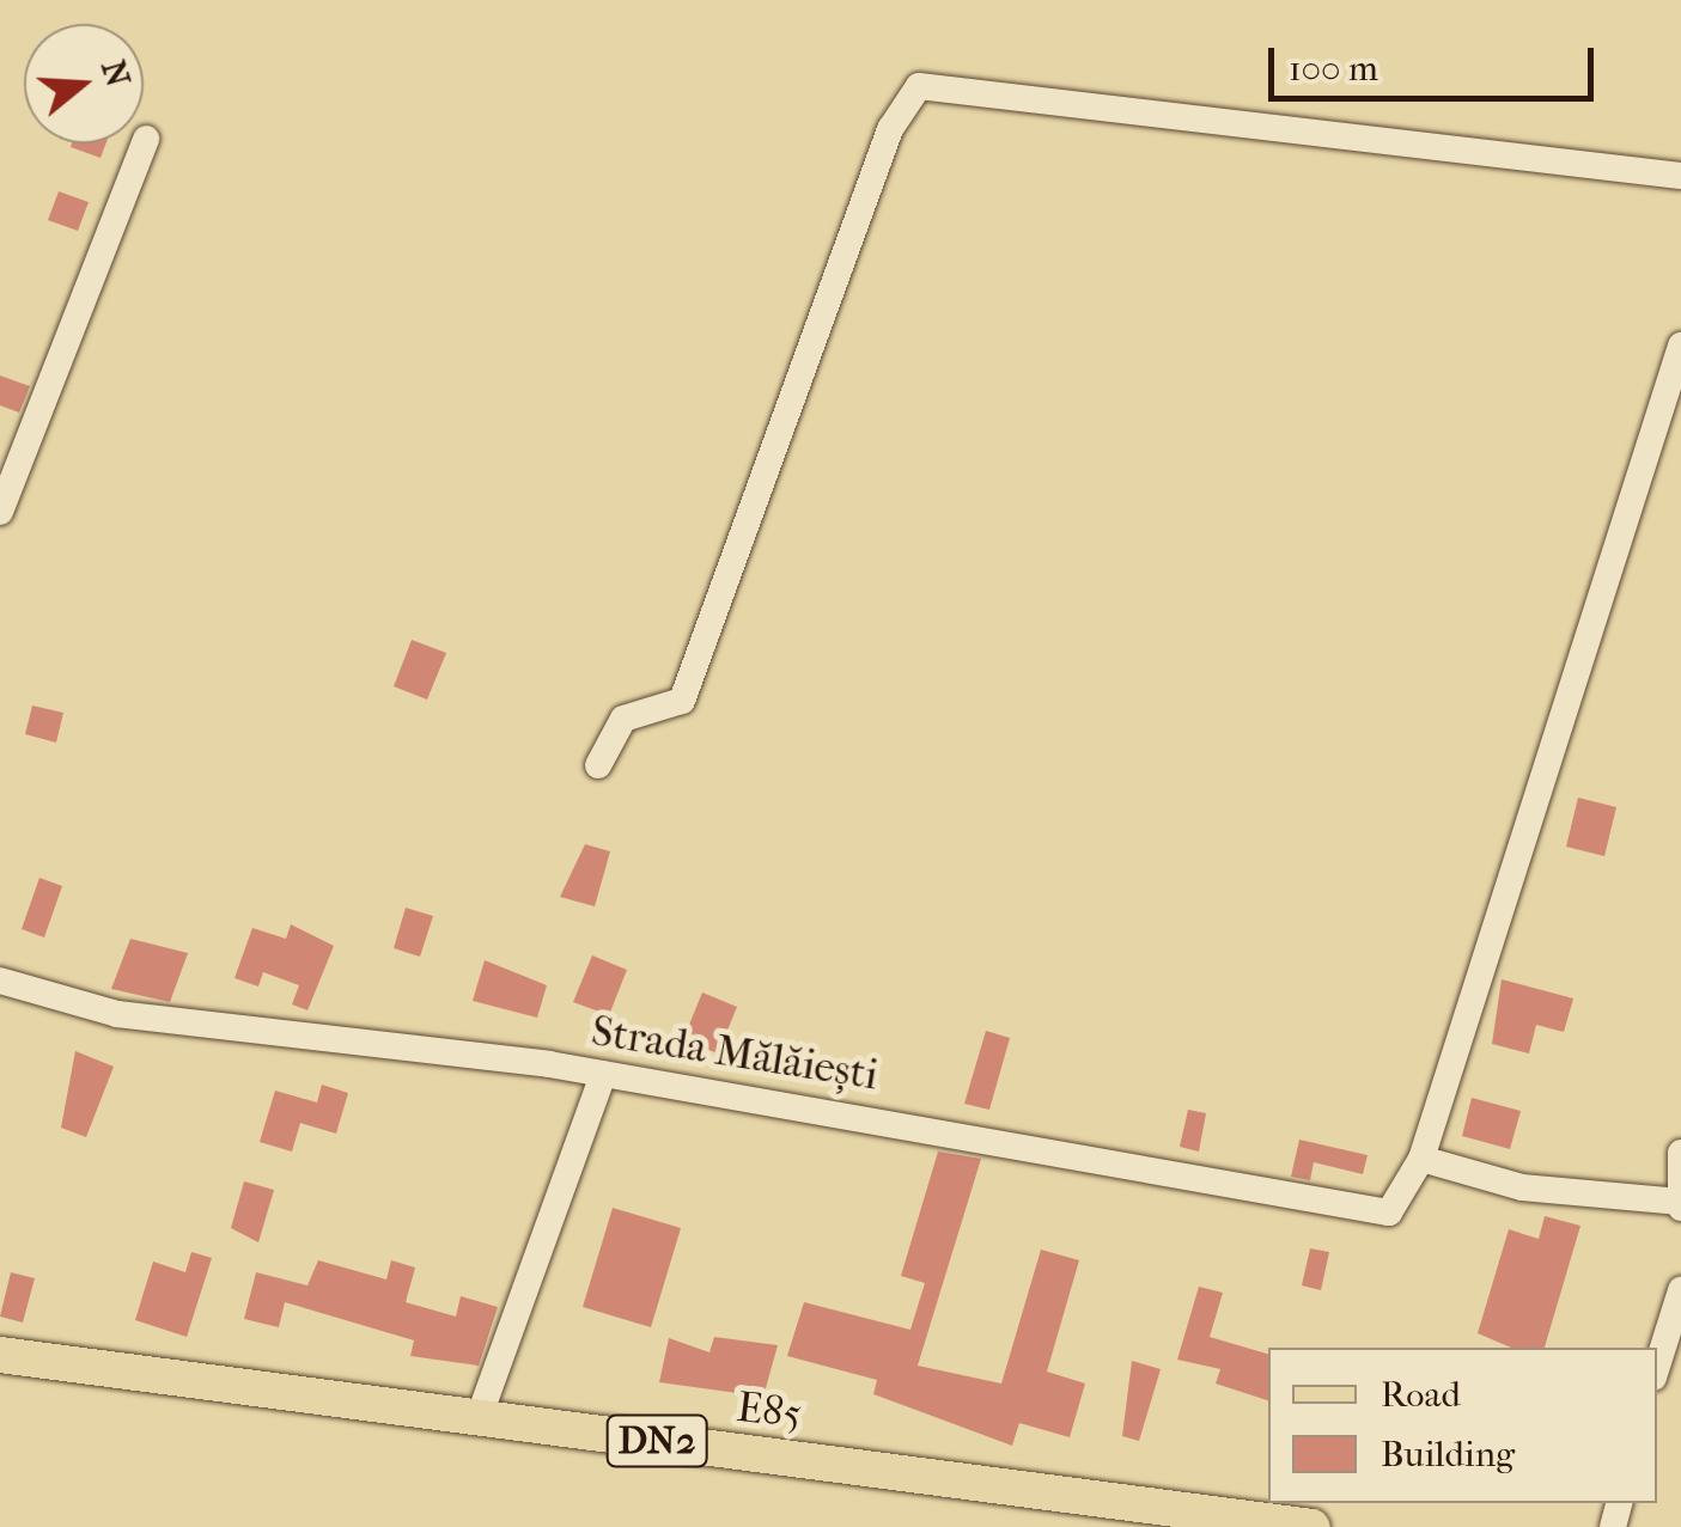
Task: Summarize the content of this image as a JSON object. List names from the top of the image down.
{
  "streets": {
    "main road": ["E85", "DN2"],
    "street": ["Strada Mălăiești"]
  },
  "legend": ["Road", "Building"],
  "scale_bar": "100 m",
  "north": "right"
}
